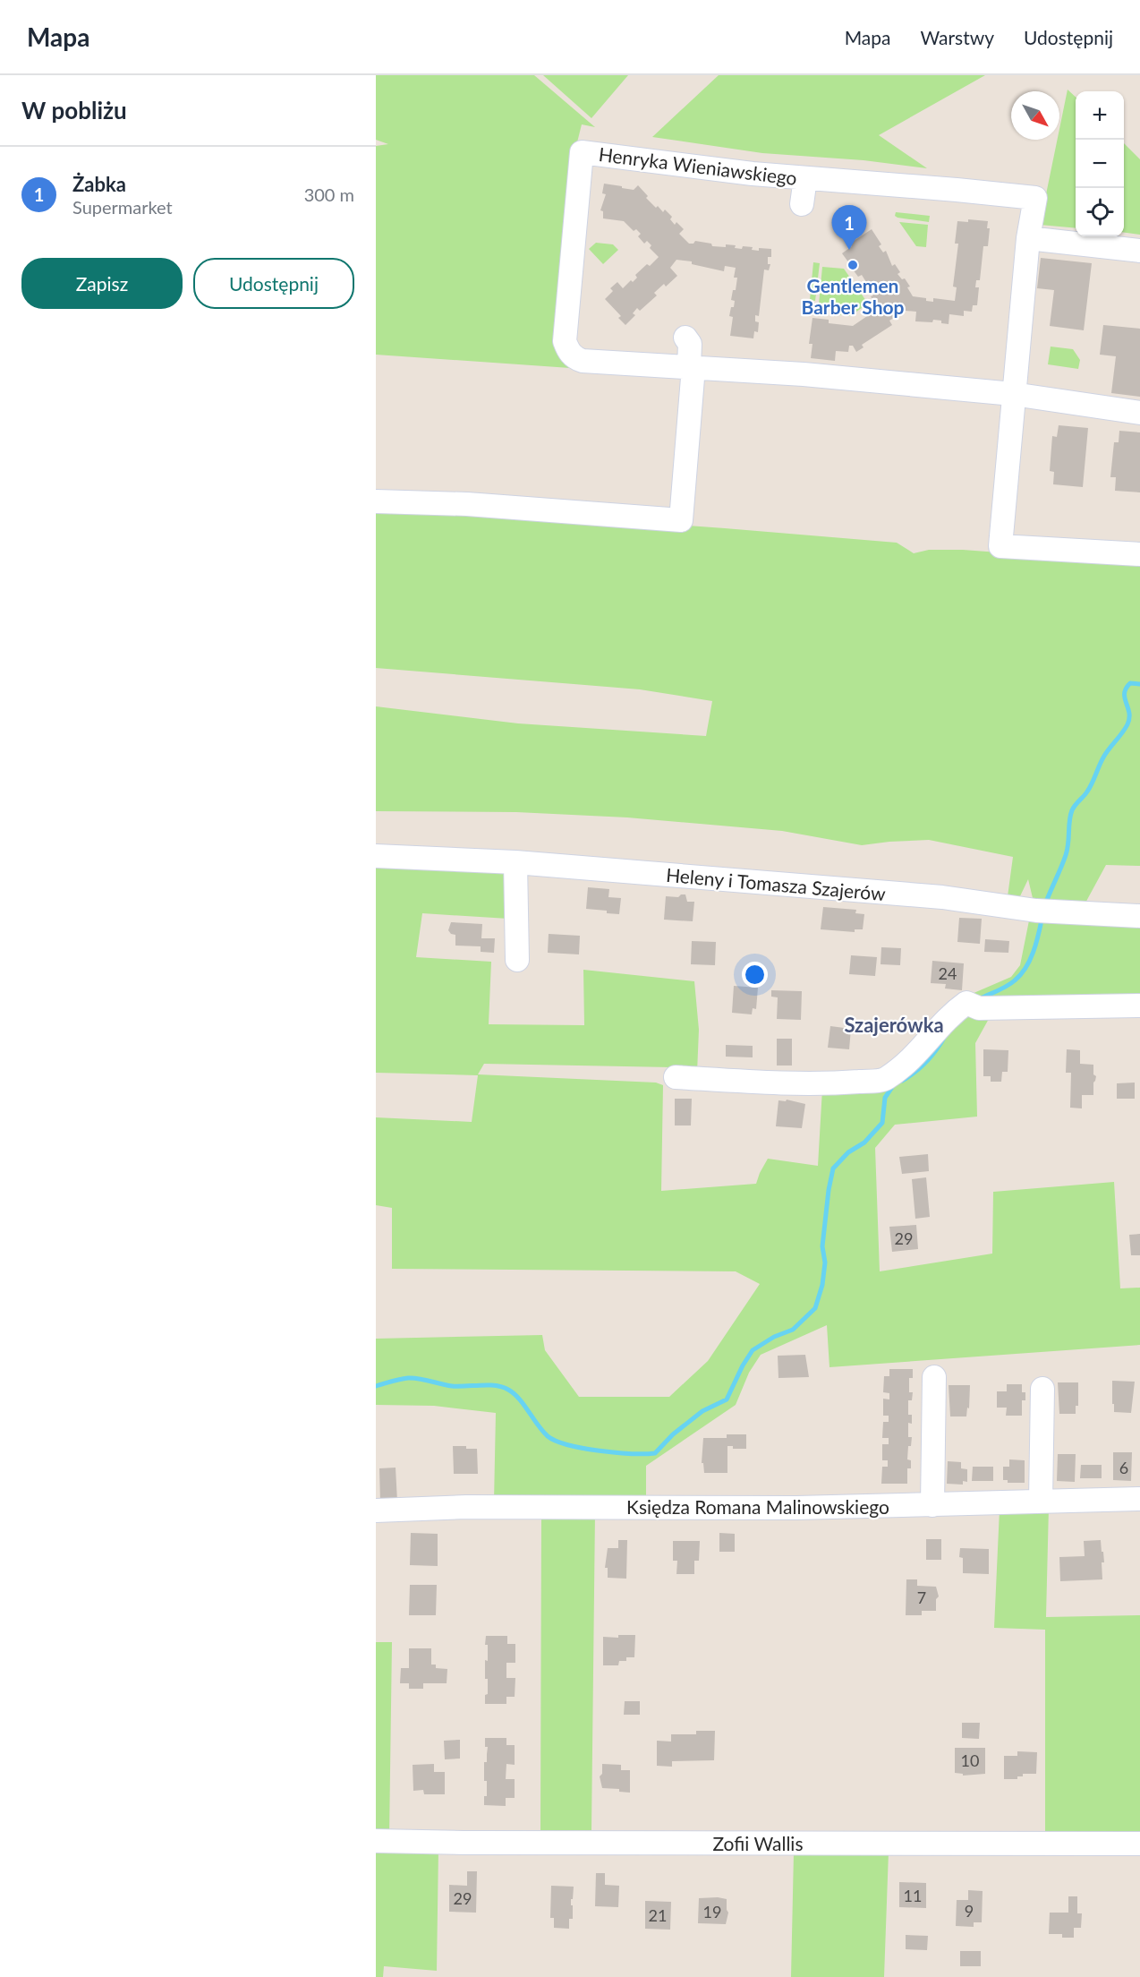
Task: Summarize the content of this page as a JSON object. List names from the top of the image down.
{
  "streets": {
    "street": [
      "Henryka Wieniawskiego",
      "Heleny i Tomasza Szajerów",
      "Księdza Romana Malinowskiego",
      "Zofii Wallis"
    ]
  },
  "districts": ["Szajerówka"],
  "places": ["Gentlemen Barber Shop"],
  "house_numbers": [
    "24",
    "29",
    "6",
    "7",
    "10",
    "11",
    "29",
    "9",
    "19",
    "21"
  ],
  "north": "bottom right",
  "page": {
    "header": "Mapa",
    "nav": ["Mapa", "Warstwy", "Udostępnij"],
    "heading": "W pobliżu",
    "map_buttons": ["+", "−"],
    "list": [
      {
        "mark": "1",
        "name": "Żabka",
        "note": "Supermarket",
        "value": "300 m"
      }
    ],
    "pins": "1",
    "buttons": ["Zapisz", "Udostępnij"]
  }
}
